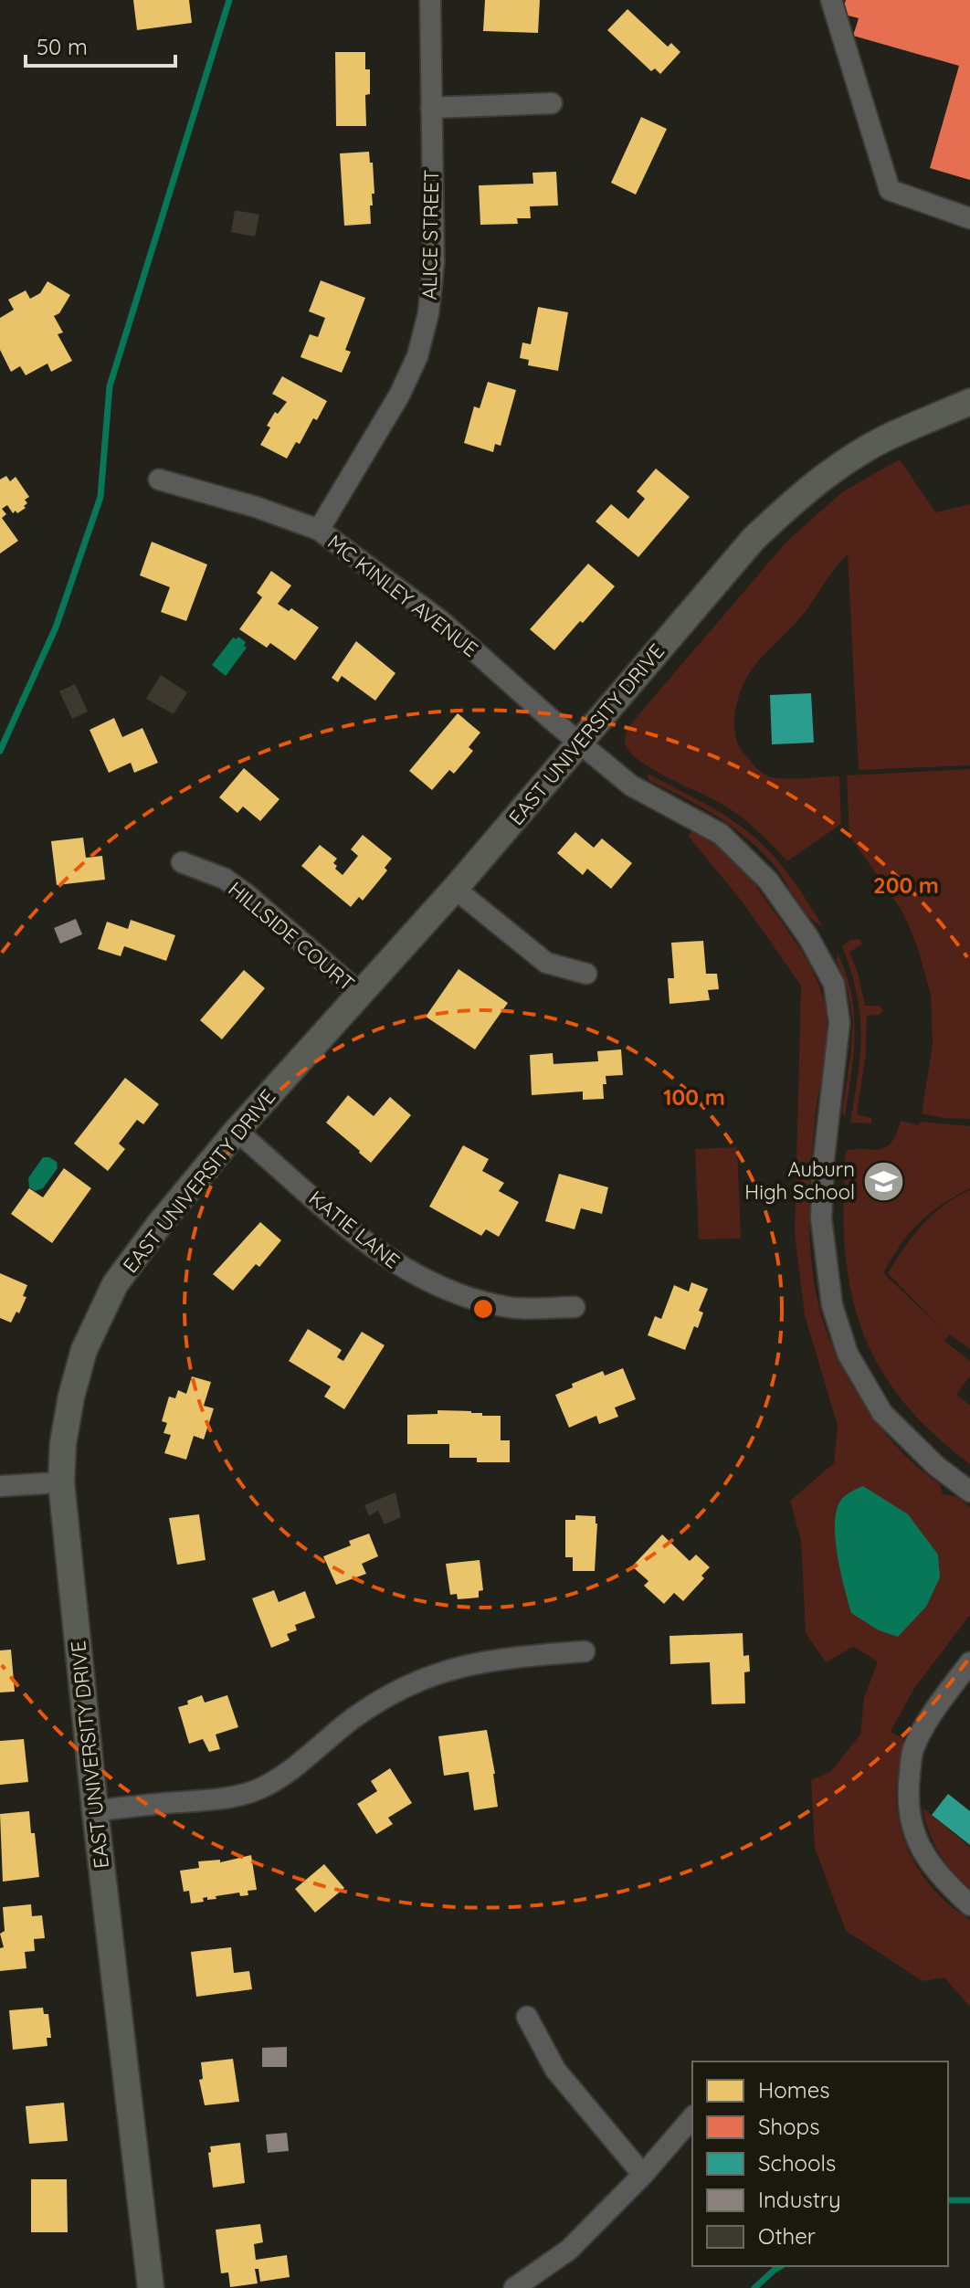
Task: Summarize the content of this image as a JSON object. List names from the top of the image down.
{
  "streets": {
    "main road": ["EAST UNIVERSITY DRIVE"],
    "street": [
      "ALICE STREET",
      "MC KINLEY AVENUE",
      "HILLSIDE COURT",
      "KATIE LANE"
    ]
  },
  "crossings": [
    ["ALICE STREET", "MC KINLEY AVENUE"],
    ["MC KINLEY AVENUE", "EAST UNIVERSITY DRIVE"],
    ["EAST UNIVERSITY DRIVE", "HILLSIDE COURT"],
    ["EAST UNIVERSITY DRIVE", "KATIE LANE"]
  ],
  "places": {
    "school or university": ["Auburn High School"]
  },
  "legend": [
    "Homes",
    "Shops",
    "Schools",
    "Industry",
    "Other"
  ],
  "scale_bar": "50 m",
  "rings": ["200 m", "100 m"]
}
